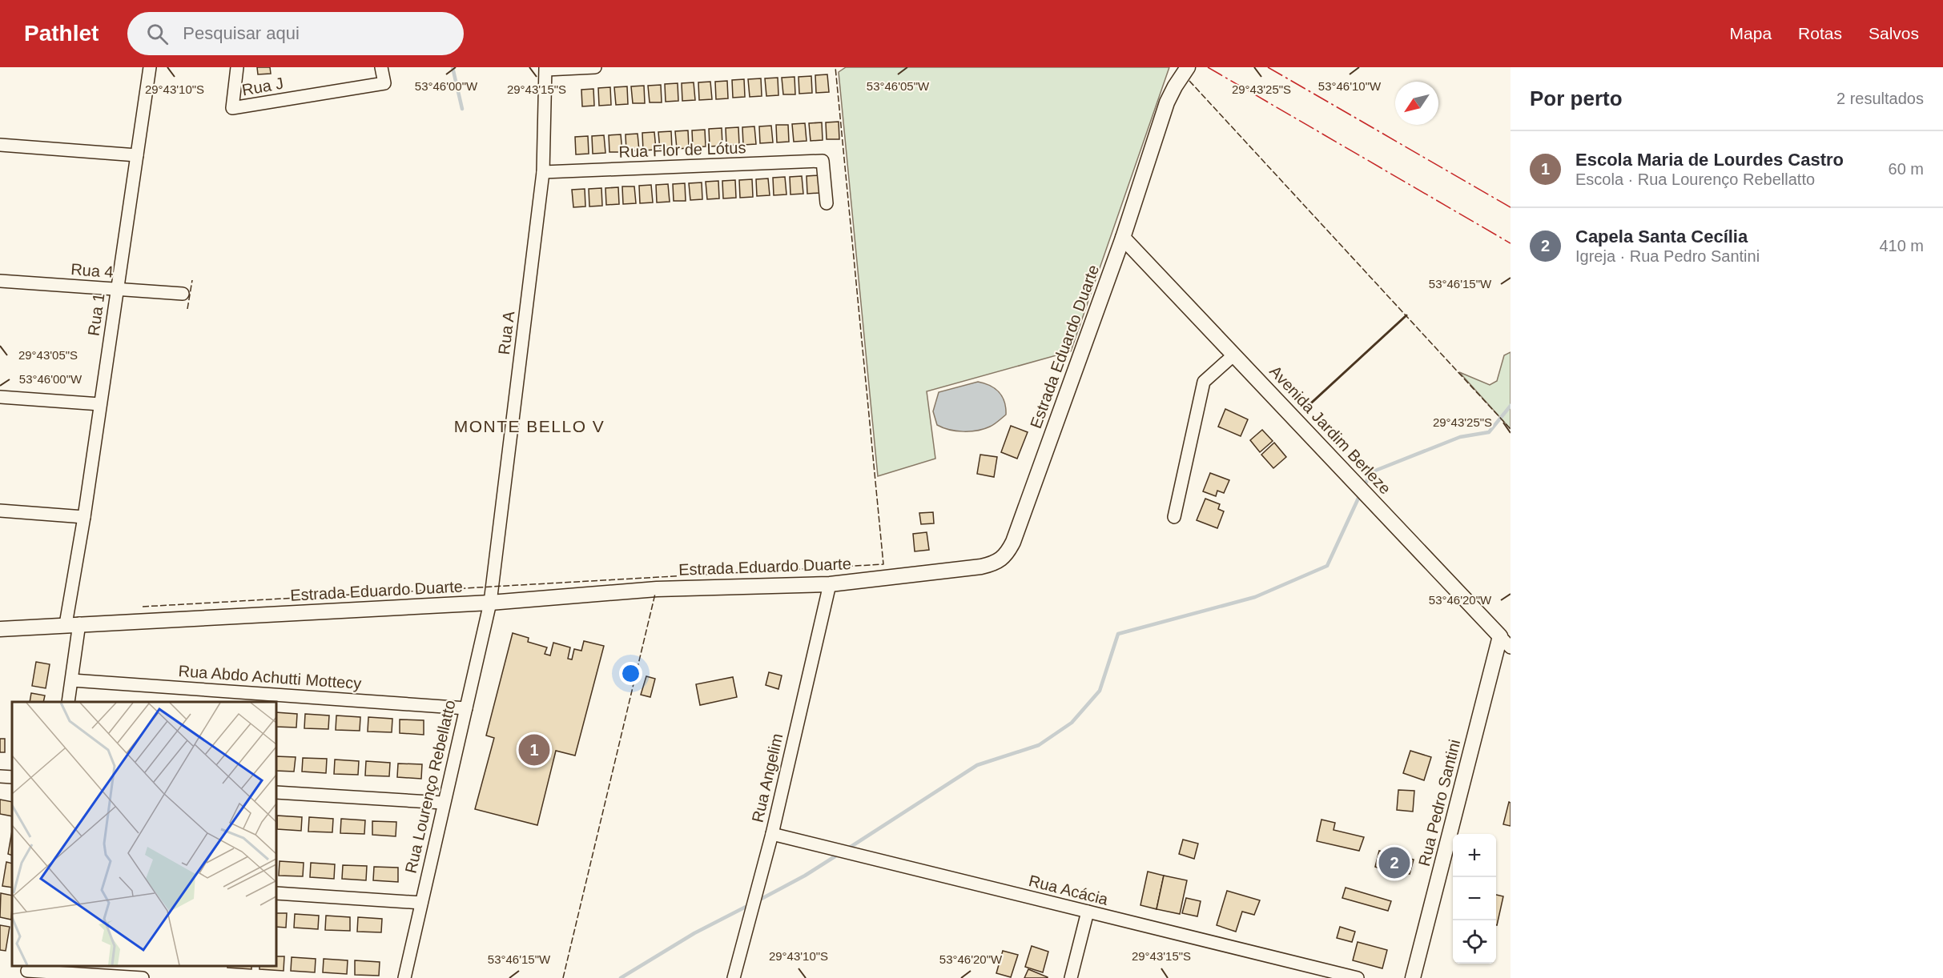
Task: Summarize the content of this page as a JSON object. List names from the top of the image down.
{
  "streets": {
    "street": [
      "Rua J",
      "Rua Flor de Lótus",
      "Rua 4",
      "Rua 1",
      "Rua A",
      "Estrada Eduardo Duarte",
      "Avenida Jardim Berleze",
      "Rua Abdo Achutti Mottecy",
      "Rua Angelim",
      "Rua Lourenço Rebellatto",
      "Rua Pedro Santini",
      "Rua Acácia"
    ]
  },
  "crossings": [
    ["Rua Flor de Lótus", "Rua A"],
    ["Rua 4", "Rua 1"],
    ["Rua 1", "Estrada Eduardo Duarte"],
    ["Rua 1", "Rua Abdo Achutti Mottecy"],
    ["Rua A", "Estrada Eduardo Duarte"],
    ["Rua A", "Rua Lourenço Rebellatto"],
    ["Estrada Eduardo Duarte", "Avenida Jardim Berleze"],
    ["Estrada Eduardo Duarte", "Rua Angelim"],
    ["Estrada Eduardo Duarte", "Rua Lourenço Rebellatto"],
    ["Avenida Jardim Berleze", "Rua Pedro Santini"],
    ["Rua Abdo Achutti Mottecy", "Rua Lourenço Rebellatto"],
    ["Rua Angelim", "Rua Acácia"]
  ],
  "districts": ["MONTE BELLO V"],
  "north": "bottom left",
  "page": {
    "header": "Pathlet",
    "search": "Pesquisar aqui",
    "nav": ["Mapa", "Rotas", "Salvos"],
    "heading": ["Por perto", "2 resultados"],
    "list": [
      {
        "mark": "1",
        "name": "Escola Maria de Lourdes Castro",
        "note": "Escola · Rua Lourenço Rebellatto",
        "value": "60 m"
      },
      {
        "mark": "2",
        "name": "Capela Santa Cecília",
        "note": "Igreja · Rua Pedro Santini",
        "value": "410 m"
      }
    ],
    "pins": ["1", "2"],
    "map_buttons": ["+", "−"]
  },
  "coordinates": [
    "53°46'05\"W",
    "53°46'10\"W",
    "53°46'00\"W",
    "29°43'10\"S",
    "29°43'15\"S",
    "29°43'25\"S",
    "53°46'15\"W",
    "29°43'05\"S",
    "53°46'20\"W"
  ]
}
